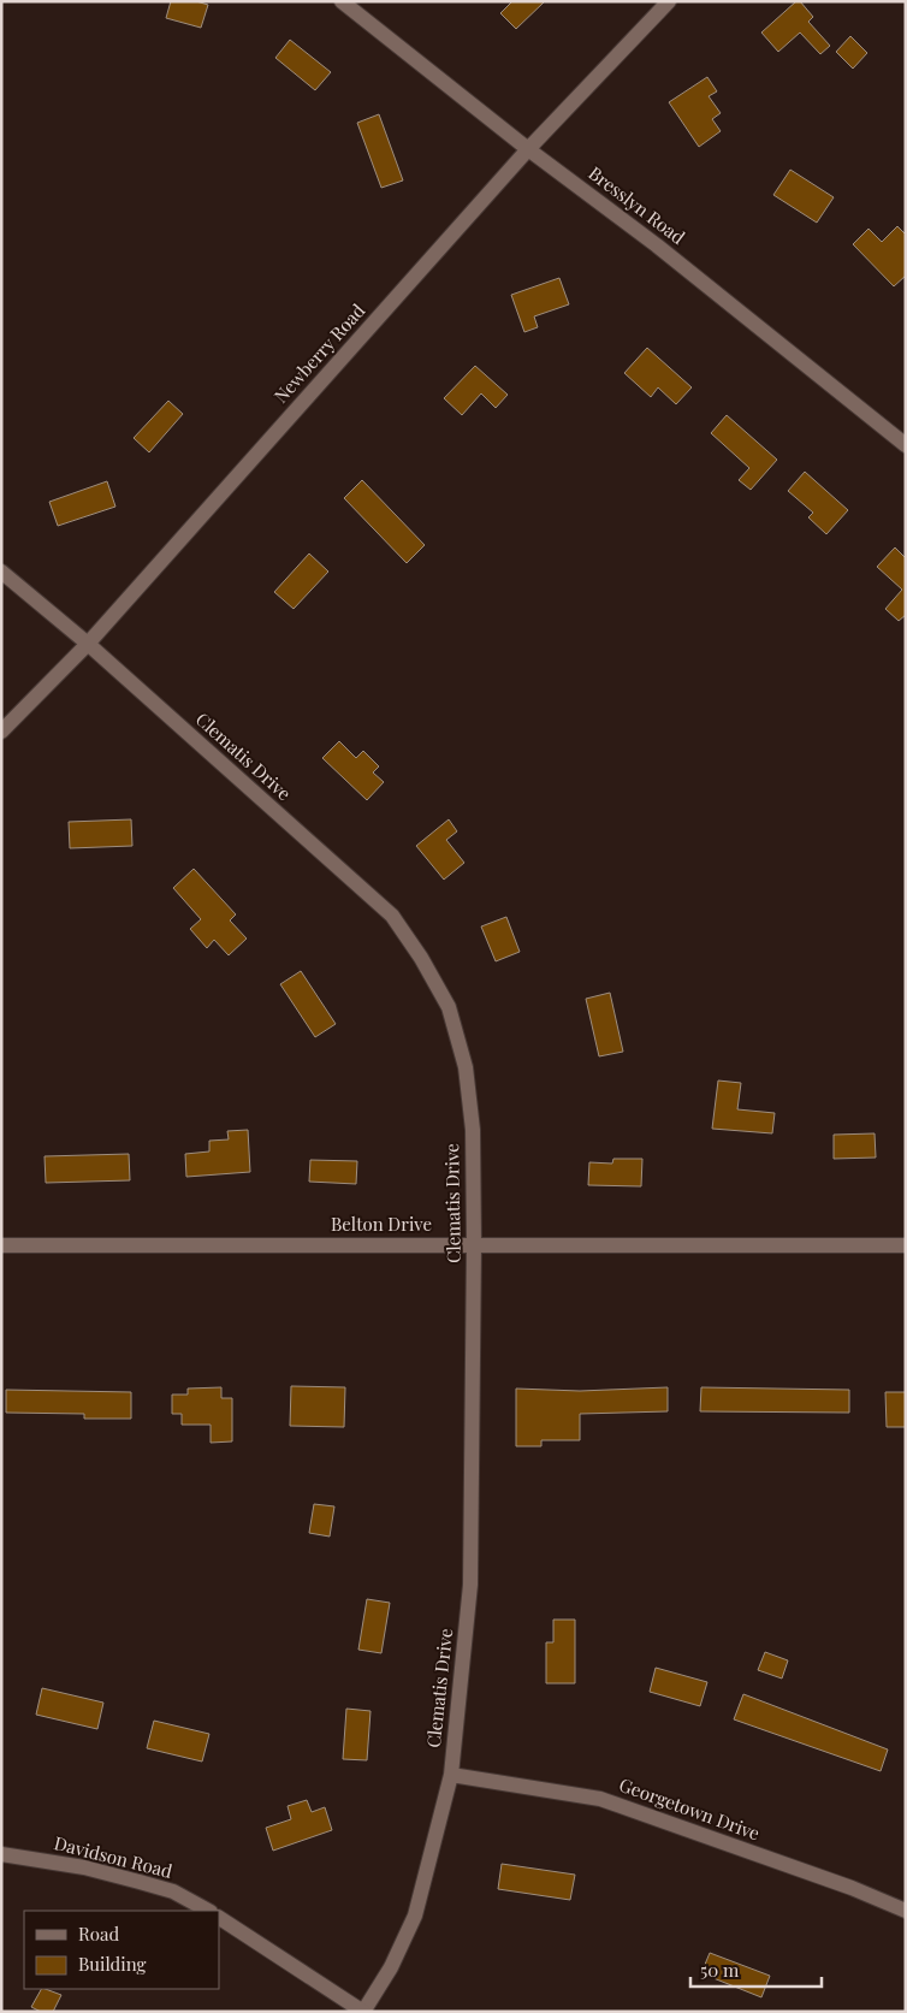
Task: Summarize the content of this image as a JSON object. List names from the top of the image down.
{
  "streets": {
    "street": [
      "Bresslyn Road",
      "Newberry Road",
      "Clematis Drive",
      "Belton Drive",
      "Georgetown Drive",
      "Davidson Road"
    ]
  },
  "crossings": [
    ["Bresslyn Road", "Newberry Road"],
    ["Newberry Road", "Clematis Drive"],
    ["Clematis Drive", "Belton Drive"],
    ["Clematis Drive", "Georgetown Drive"]
  ],
  "legend": ["Road", "Building"],
  "scale_bar": "50 m"
}
